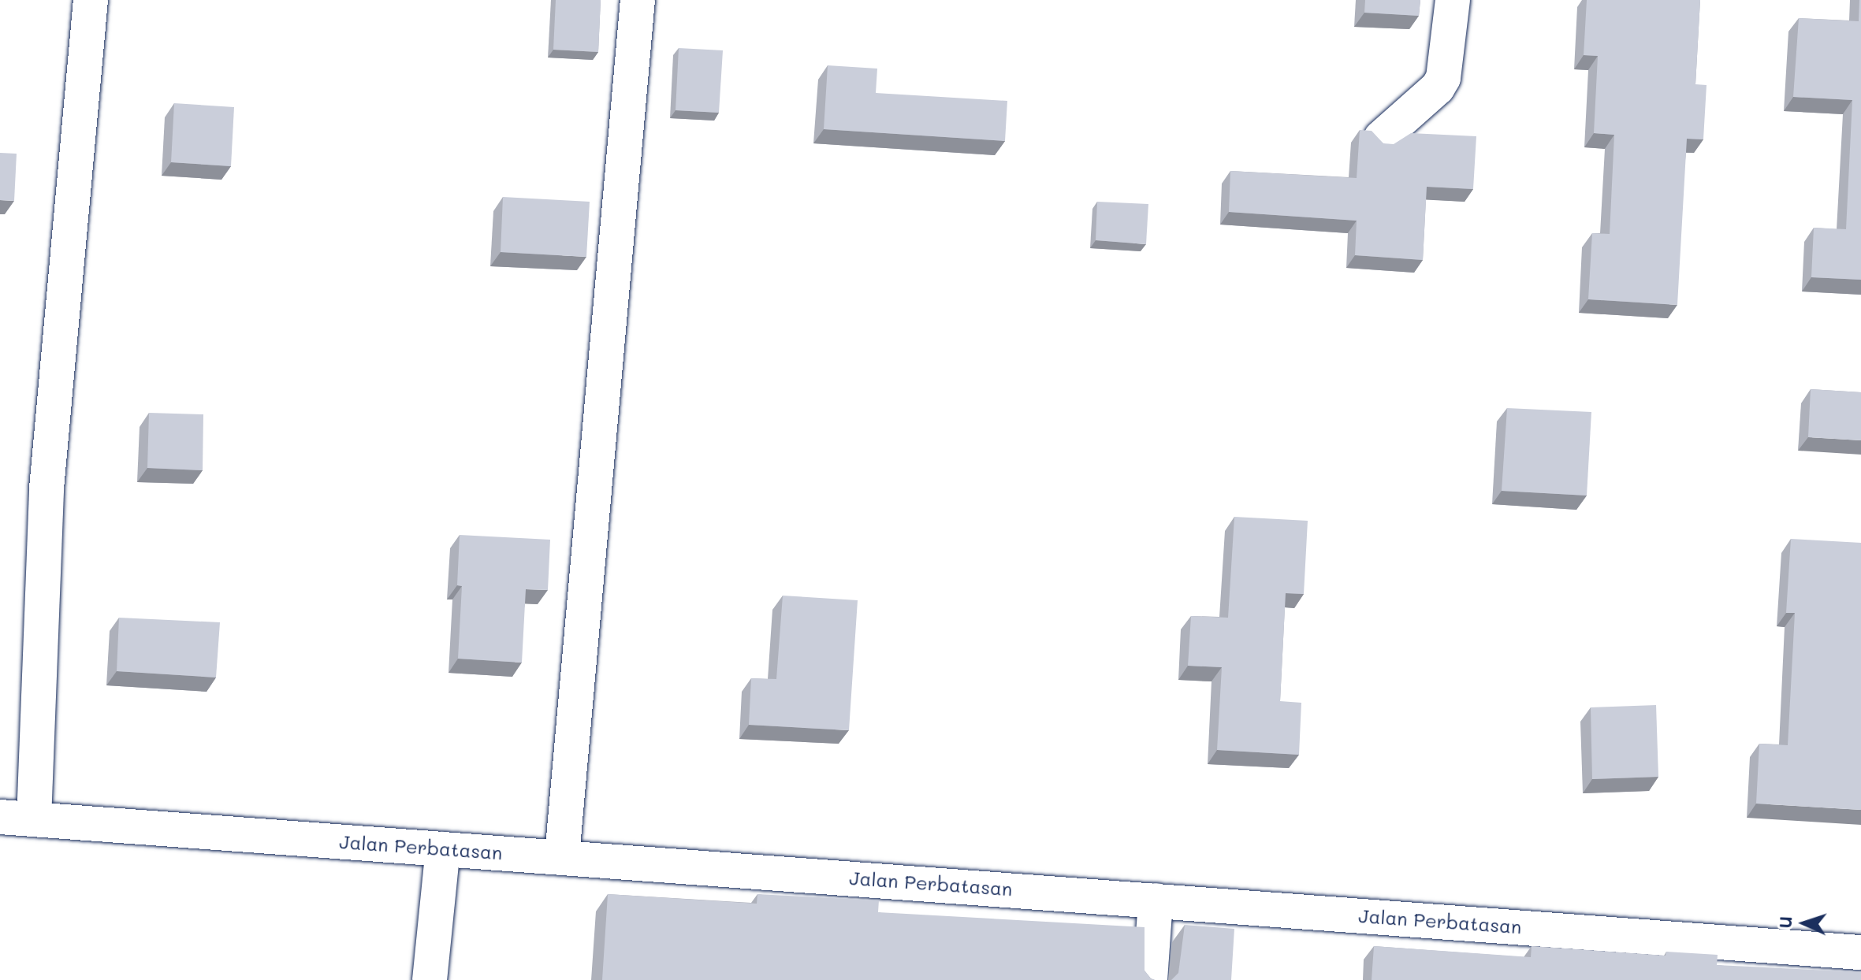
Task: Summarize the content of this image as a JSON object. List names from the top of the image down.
{
  "streets": {
    "street": ["Jalan Perbatasan"]
  },
  "north": "left"
}
